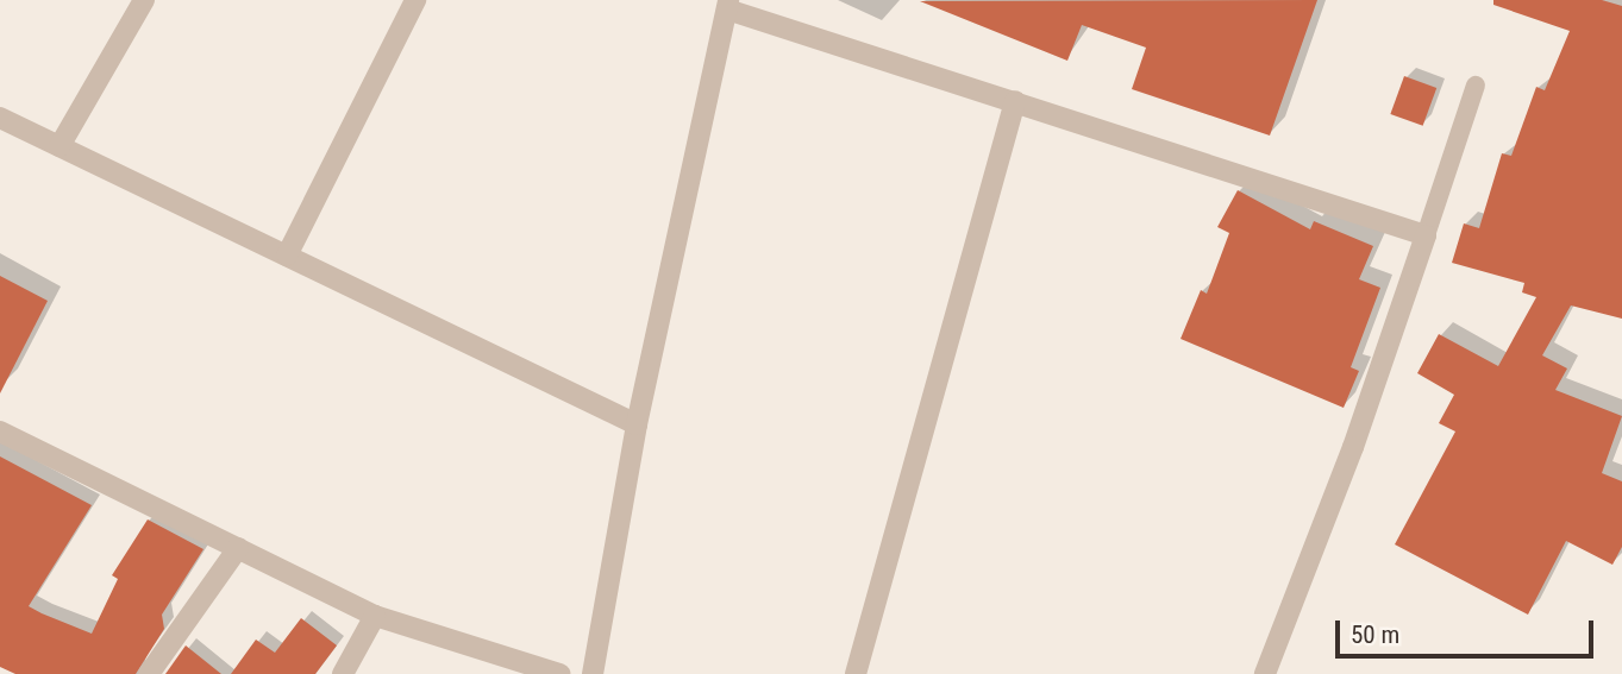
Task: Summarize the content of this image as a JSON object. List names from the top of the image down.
{
  "scale_bar": "50 m"
}
